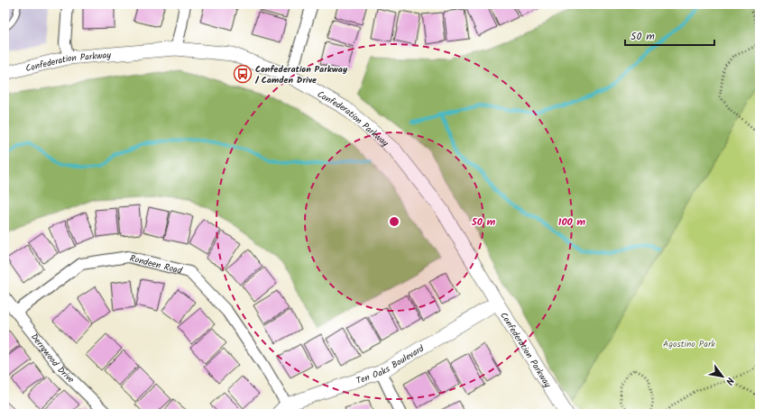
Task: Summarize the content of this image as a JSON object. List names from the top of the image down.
{
  "streets": {
    "street": [
      "Confederation Parkway",
      "Rondeen Road",
      "Derrywood Drive",
      "Ten Oaks Boulevard"
    ]
  },
  "crossings": [
    ["Confederation Parkway", "Ten Oaks Boulevard"],
    ["Rondeen Road", "Derrywood Drive"],
    ["Rondeen Road", "Ten Oaks Boulevard"]
  ],
  "parks": ["Agostino Park"],
  "places": {
    "bus stop": ["Confederation Parkway / Camden Drive"]
  },
  "scale_bar": "50 m",
  "north": "bottom right",
  "rings": ["50 m", "100 m"]
}
